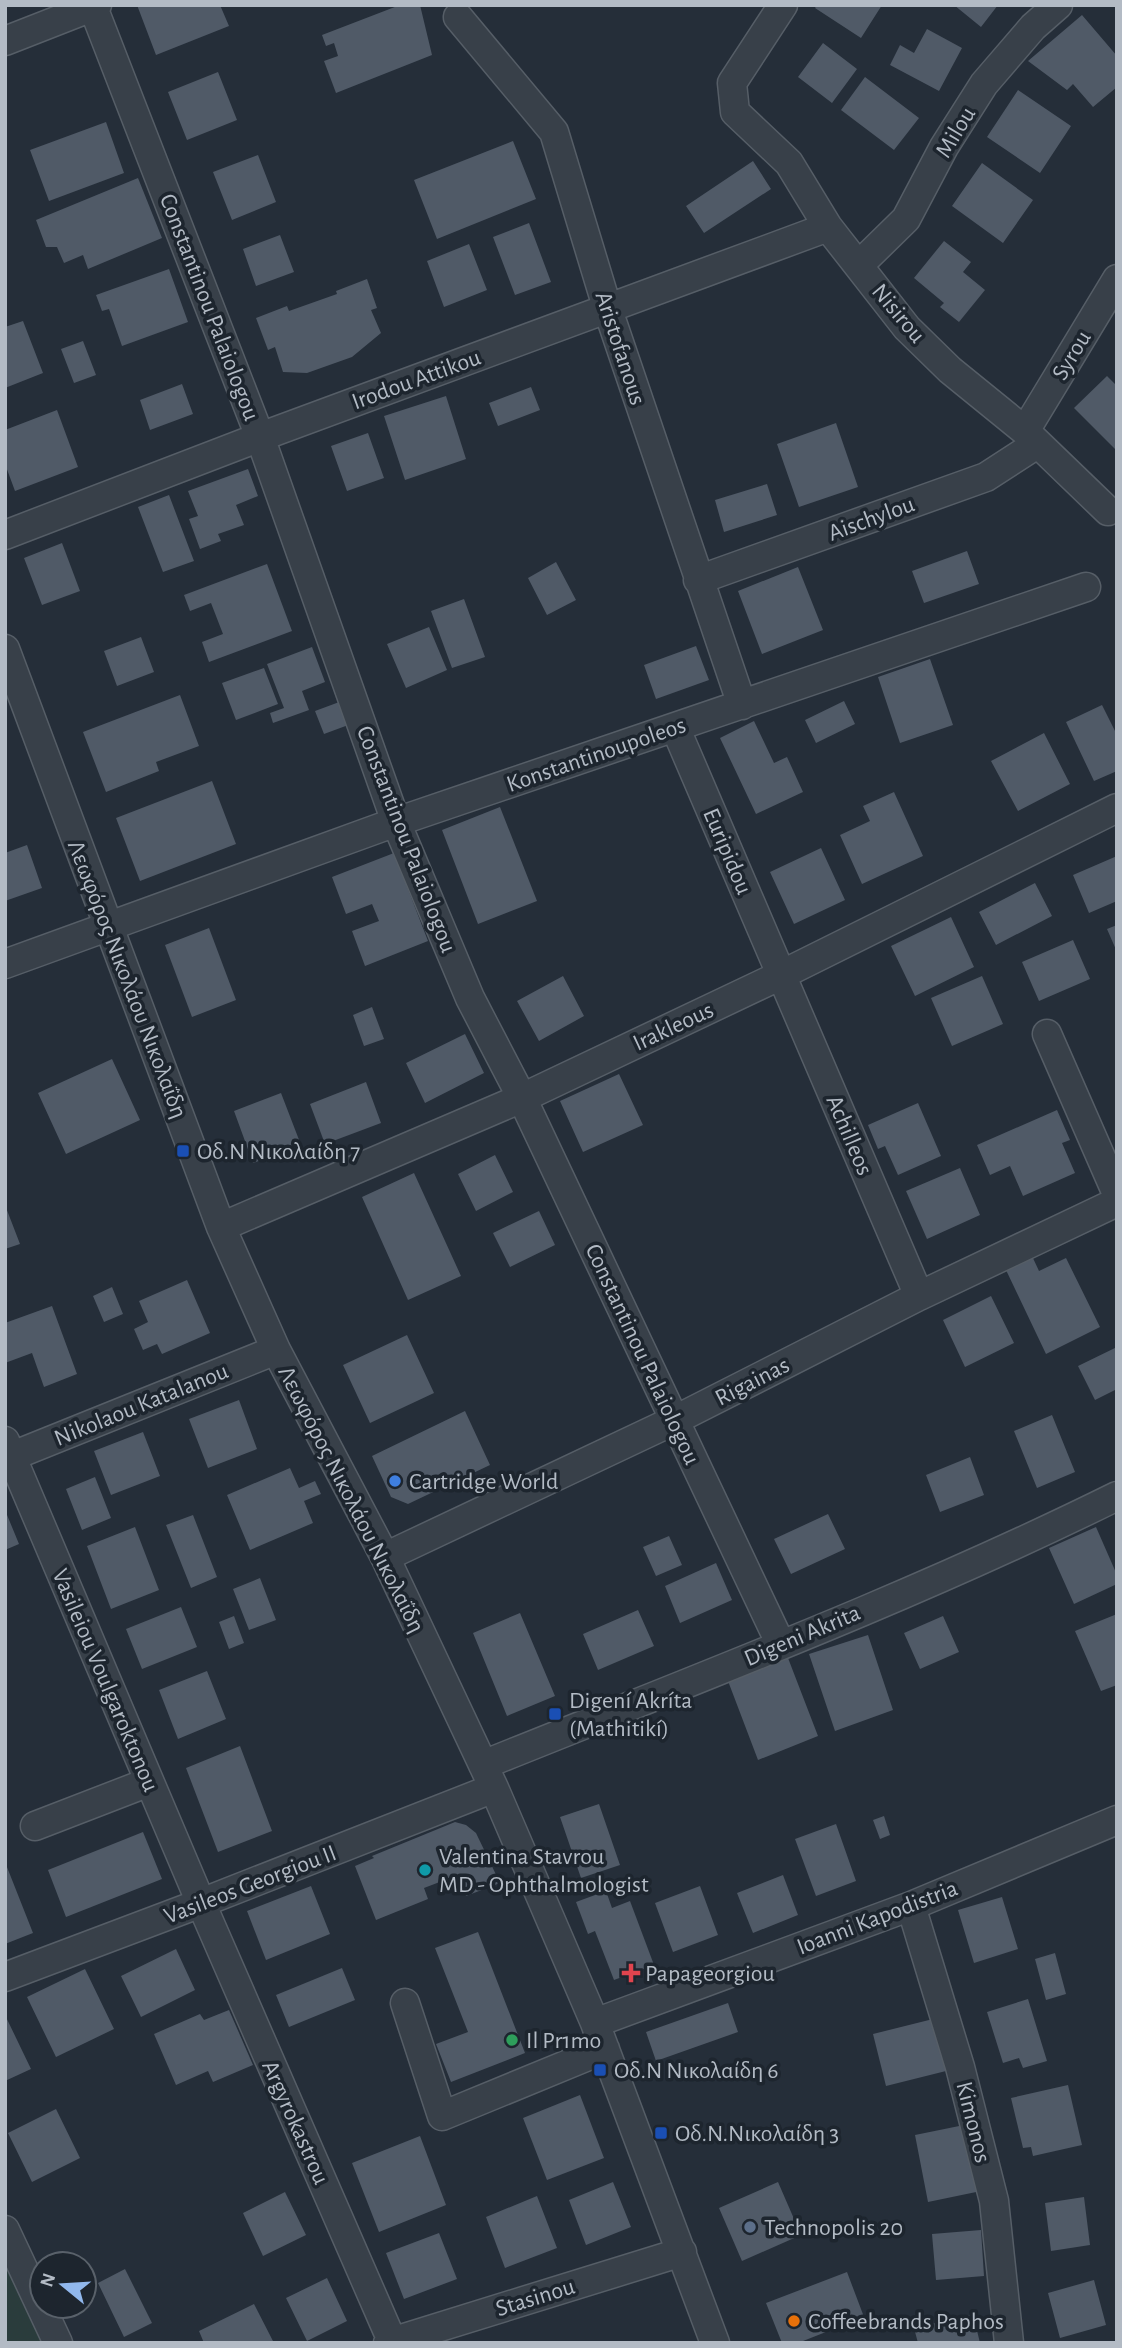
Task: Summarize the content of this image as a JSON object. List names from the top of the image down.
{
  "streets": {
    "street": [
      "Milou",
      "Constantinou Palaiologou",
      "Nisirou",
      "Aristofanous",
      "Syrou",
      "Irodou Attikou",
      "Aischylou",
      "Konstantinoupoleos",
      "Euripidou",
      "Λεωφόρος Νικολάου Νικολαΐδη",
      "Irakleous",
      "Achilleos",
      "Rigainas",
      "Nikolaou Katalanou",
      "Digeni Akrita",
      "Vasileiou Voulgaroktonou",
      "Vasileos Georgiou II",
      "Ioanni Kapodistria",
      "Argyrokastrou",
      "Kimonos",
      "Stasinou"
    ]
  },
  "crossings": [
    ["Milou", "Nisirou"],
    ["Constantinou Palaiologou", "Irodou Attikou"],
    ["Constantinou Palaiologou", "Konstantinoupoleos"],
    ["Constantinou Palaiologou", "Irakleous"],
    ["Constantinou Palaiologou", "Rigainas"],
    ["Constantinou Palaiologou", "Digeni Akrita"],
    ["Nisirou", "Syrou"],
    ["Nisirou", "Irodou Attikou"],
    ["Nisirou", "Aischylou"],
    ["Aristofanous", "Irodou Attikou"],
    ["Aristofanous", "Aischylou"],
    ["Aristofanous", "Konstantinoupoleos"],
    ["Syrou", "Aischylou"],
    ["Konstantinoupoleos", "Euripidou"],
    ["Konstantinoupoleos", "Λεωφόρος Νικολάου Νικολαΐδη"],
    ["Euripidou", "Irakleous"],
    ["Euripidou", "Achilleos"],
    ["Λεωφόρος Νικολάου Νικολαΐδη", "Irakleous"],
    ["Λεωφόρος Νικολάου Νικολαΐδη", "Rigainas"],
    ["Λεωφόρος Νικολάου Νικολαΐδη", "Nikolaou Katalanou"],
    ["Λεωφόρος Νικολάου Νικολαΐδη", "Digeni Akrita"],
    ["Λεωφόρος Νικολάου Νικολαΐδη", "Vasileos Georgiou II"],
    ["Λεωφόρος Νικολάου Νικολαΐδη", "Ioanni Kapodistria"],
    ["Λεωφόρος Νικολάου Νικολαΐδη", "Stasinou"],
    ["Irakleous", "Achilleos"],
    ["Achilleos", "Rigainas"],
    ["Nikolaou Katalanou", "Vasileiou Voulgaroktonou"],
    ["Digeni Akrita", "Vasileos Georgiou II"],
    ["Vasileiou Voulgaroktonou", "Vasileos Georgiou II"],
    ["Vasileiou Voulgaroktonou", "Argyrokastrou"],
    ["Vasileos Georgiou II", "Argyrokastrou"],
    ["Ioanni Kapodistria", "Kimonos"],
    ["Argyrokastrou", "Stasinou"]
  ],
  "places": {
    "transit": [
      "Οδ.Ν Νικολαίδη 7",
      "Digení Akríta (Mathitikí)",
      "Οδ.Ν Νικολαίδη 6",
      "Οδ.Ν.Νικολαίδη 3"
    ],
    "other": [
      "Cartridge World",
      "Valentina Stavrou MD - Ophthalmologist",
      "Il Pr1mo",
      "Technopolis 20",
      "Coffeebrands Paphos"
    ],
    "health": ["Papageorgiou"]
  },
  "north": "left"
}
